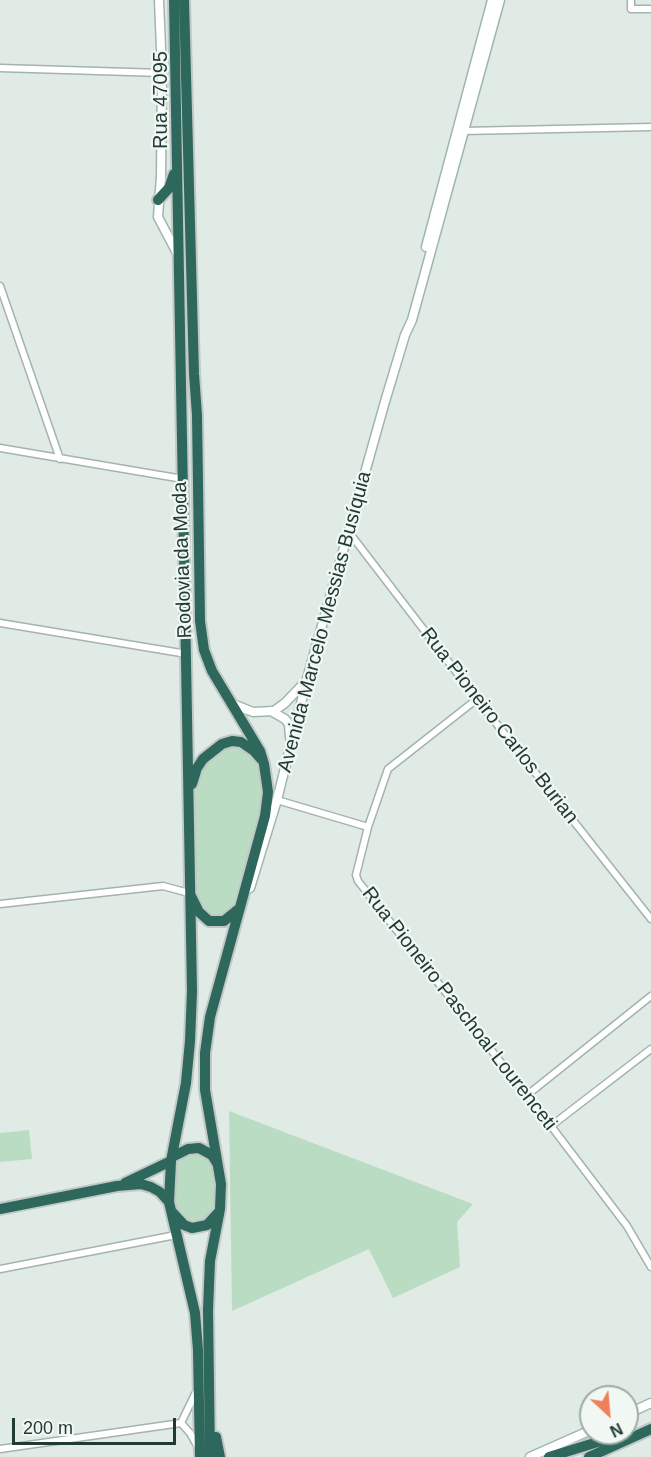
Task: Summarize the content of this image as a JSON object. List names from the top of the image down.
{
  "streets": {
    "highway": ["Rodovia da Moda"],
    "street": [
      "Rua 47095",
      "Avenida Marcelo Messias Busíquia",
      "Rua Pioneiro Carlos Burian",
      "Rua Pioneiro Paschoal Lourenceti"
    ]
  },
  "crossings": [
    ["Rua 47095", "Rodovia da Moda"],
    ["Rodovia da Moda", "Avenida Marcelo Messias Busíquia"],
    ["Avenida Marcelo Messias Busíquia", "Rua Pioneiro Carlos Burian"],
    ["Rua Pioneiro Carlos Burian", "Rua Pioneiro Paschoal Lourenceti"]
  ],
  "scale_bar": "200 m",
  "north": "bottom right"
}
